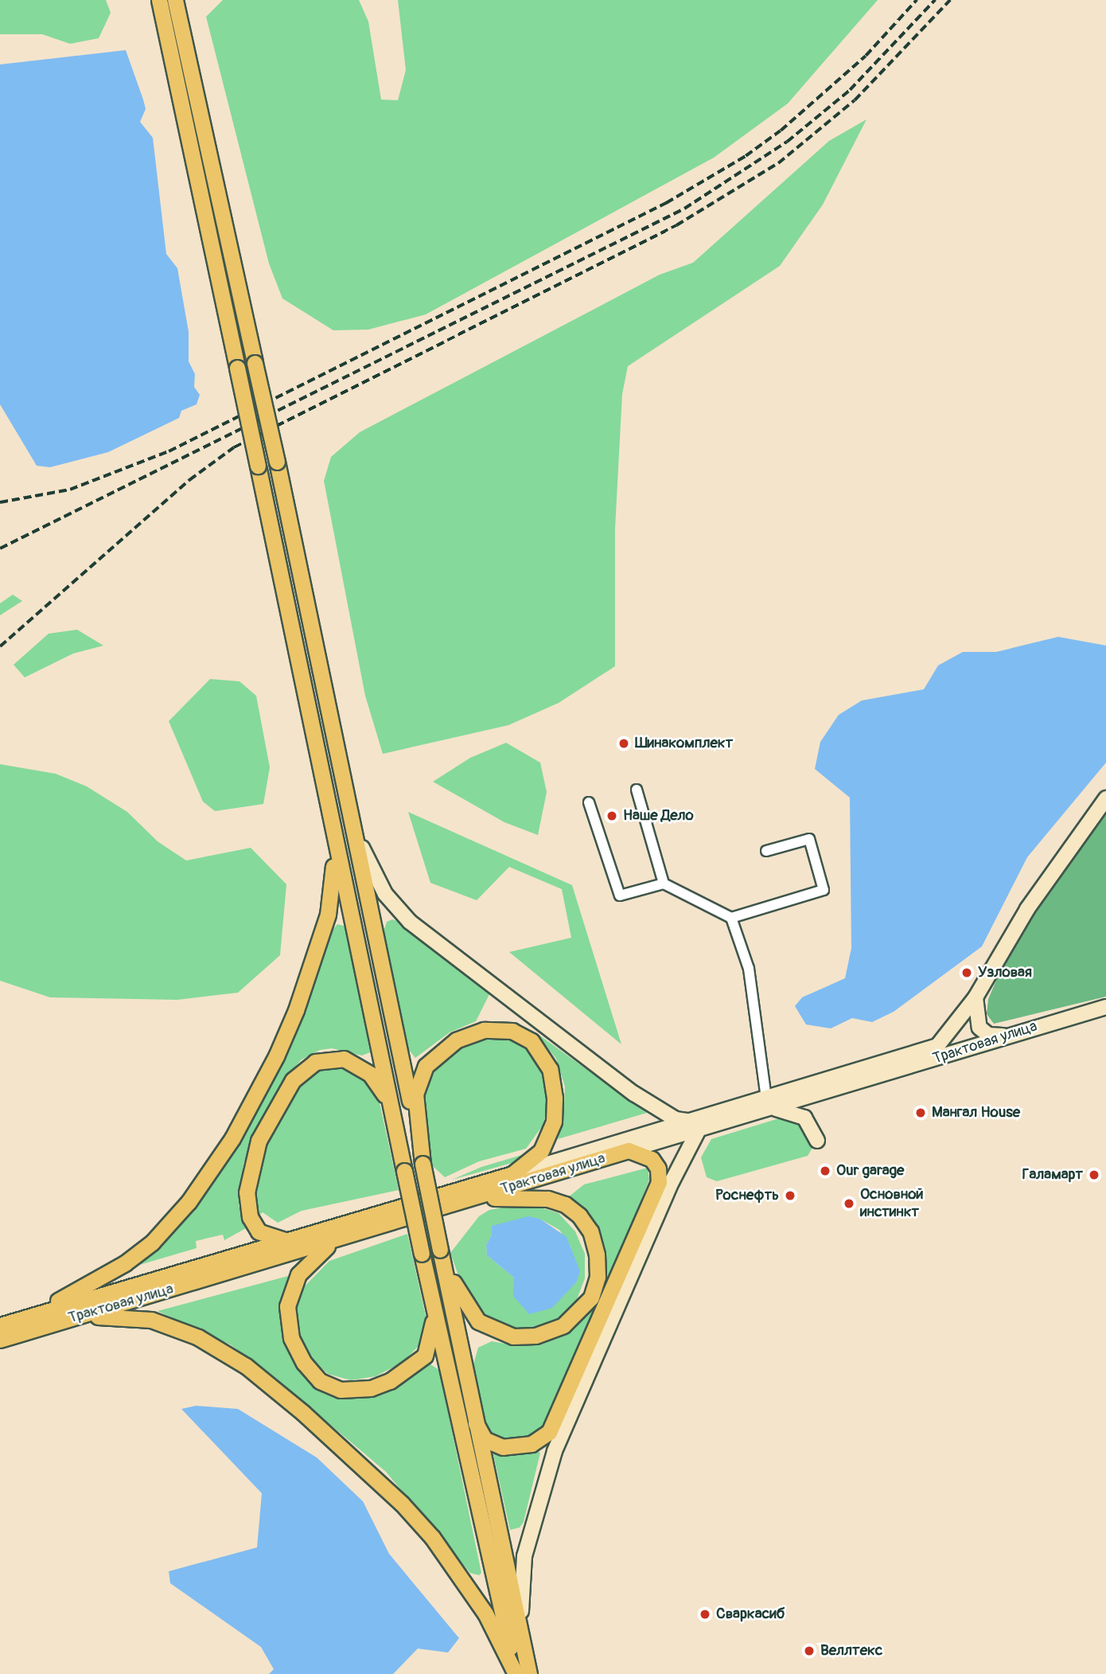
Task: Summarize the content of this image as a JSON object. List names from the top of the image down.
{
  "streets": {
    "main road": ["Трактовая улица"]
  },
  "places": [
    "Шинакомплект",
    "Наше Дело",
    "Узловая",
    "Мангал House",
    "Our garage",
    "Галамарт",
    "Роснефть",
    "Основной инстинкт",
    "Сваркаcиб",
    "Веллтекс"
  ]
}
